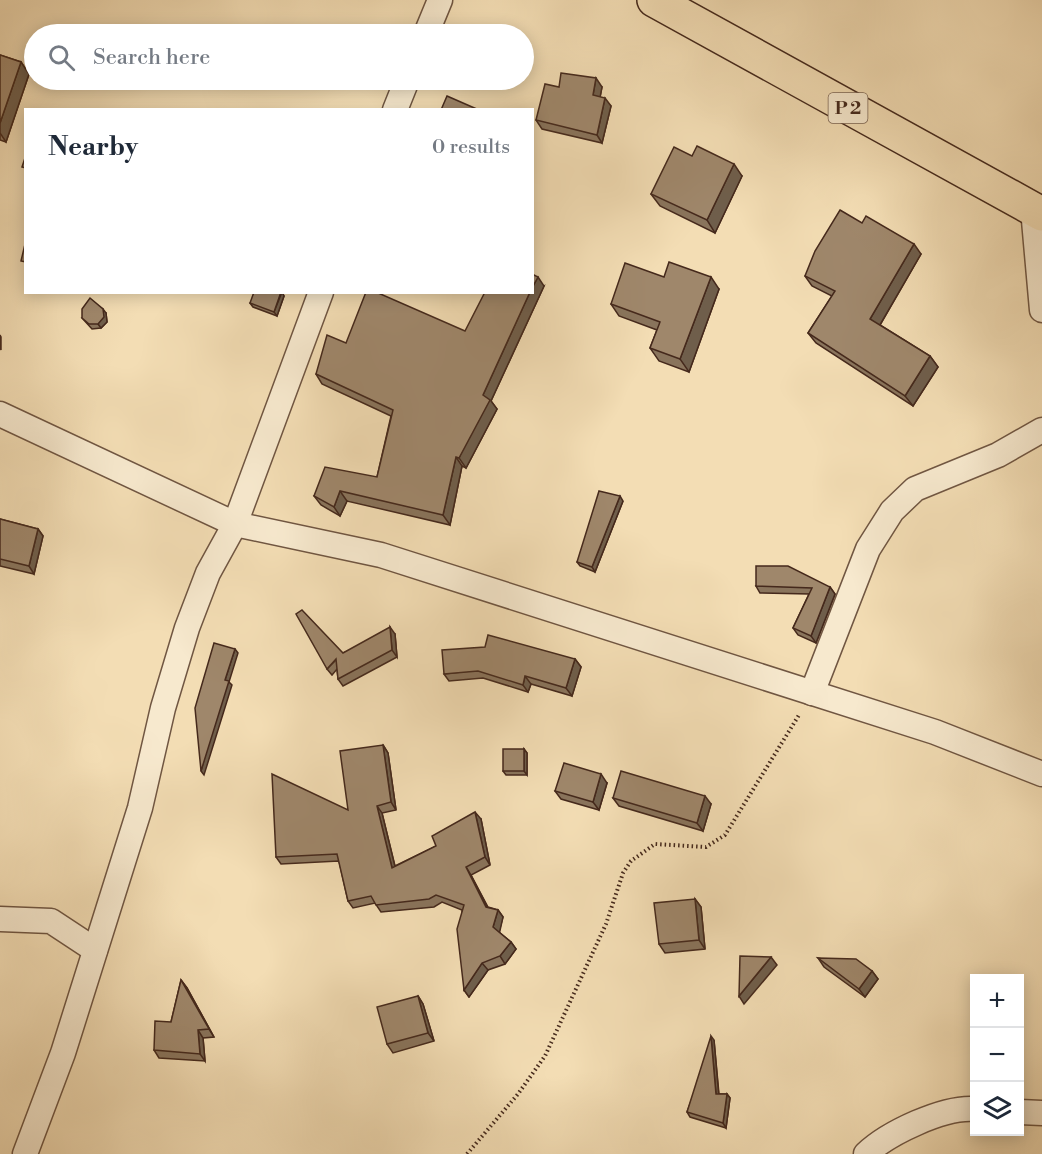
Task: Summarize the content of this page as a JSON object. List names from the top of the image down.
{
  "streets": {
    "main road": ["P 2"]
  },
  "page": {
    "search": "Search here",
    "heading": ["Nearby", "0 results"],
    "map_buttons": ["+", "−"]
  }
}
